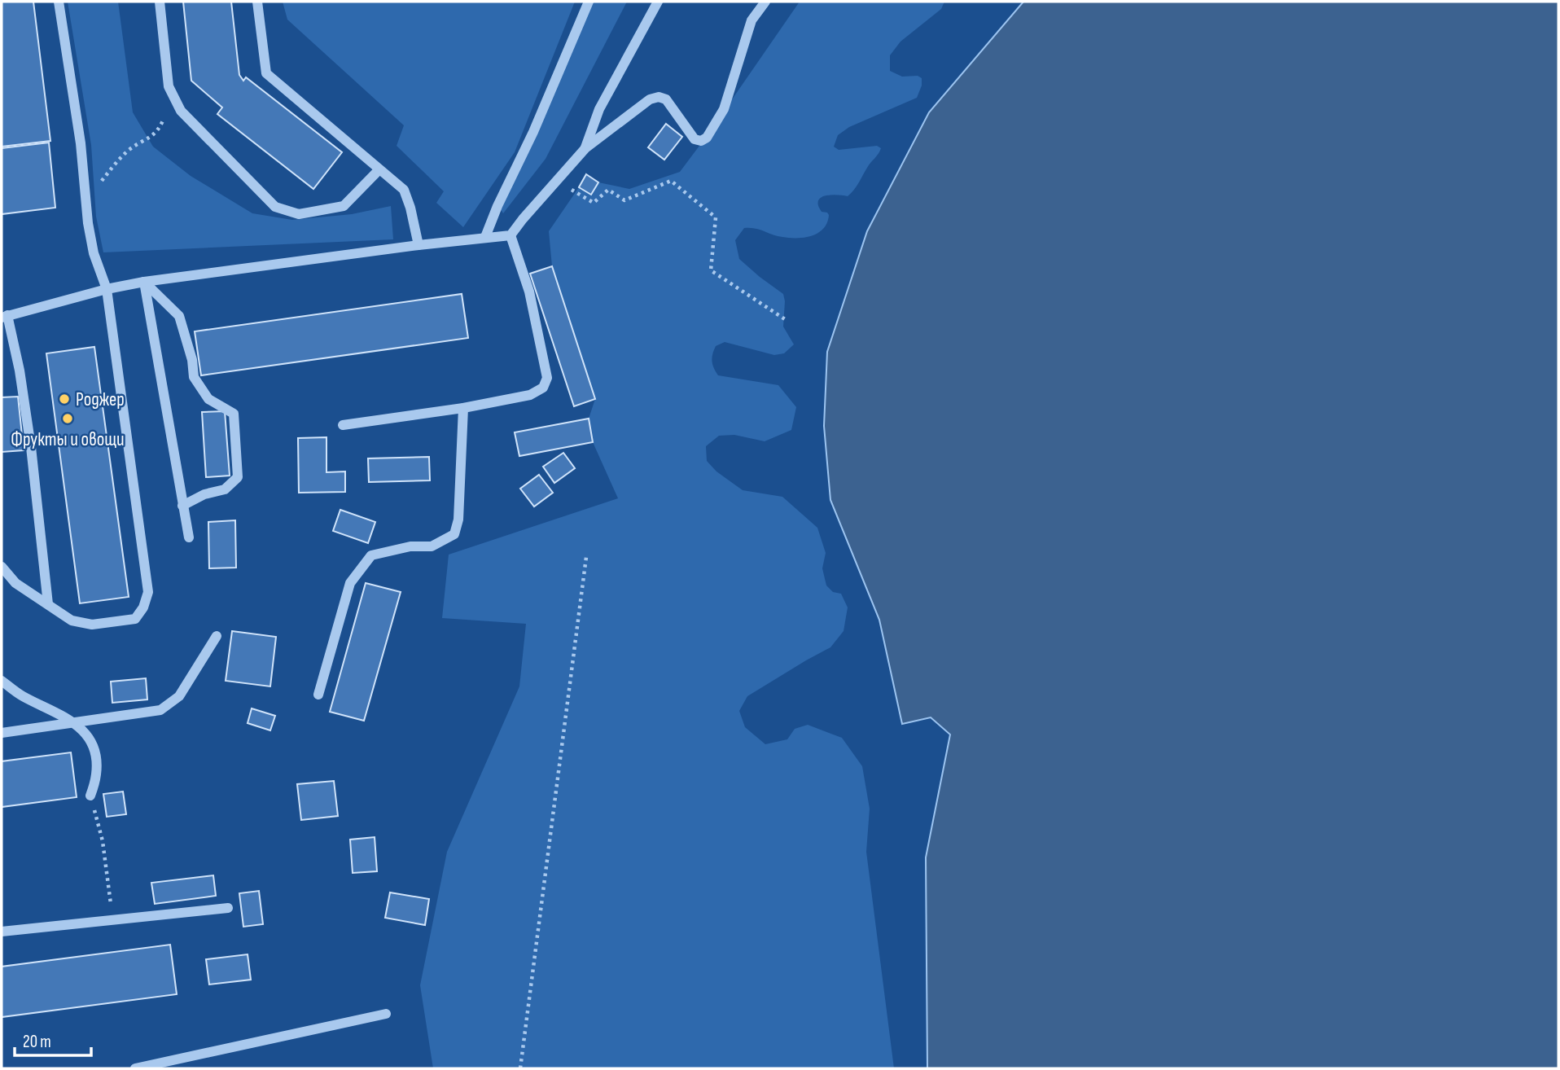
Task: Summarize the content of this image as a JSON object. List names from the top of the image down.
{
  "places": ["Роджер", "Фрукты и овощи"],
  "scale_bar": "20 m"
}
